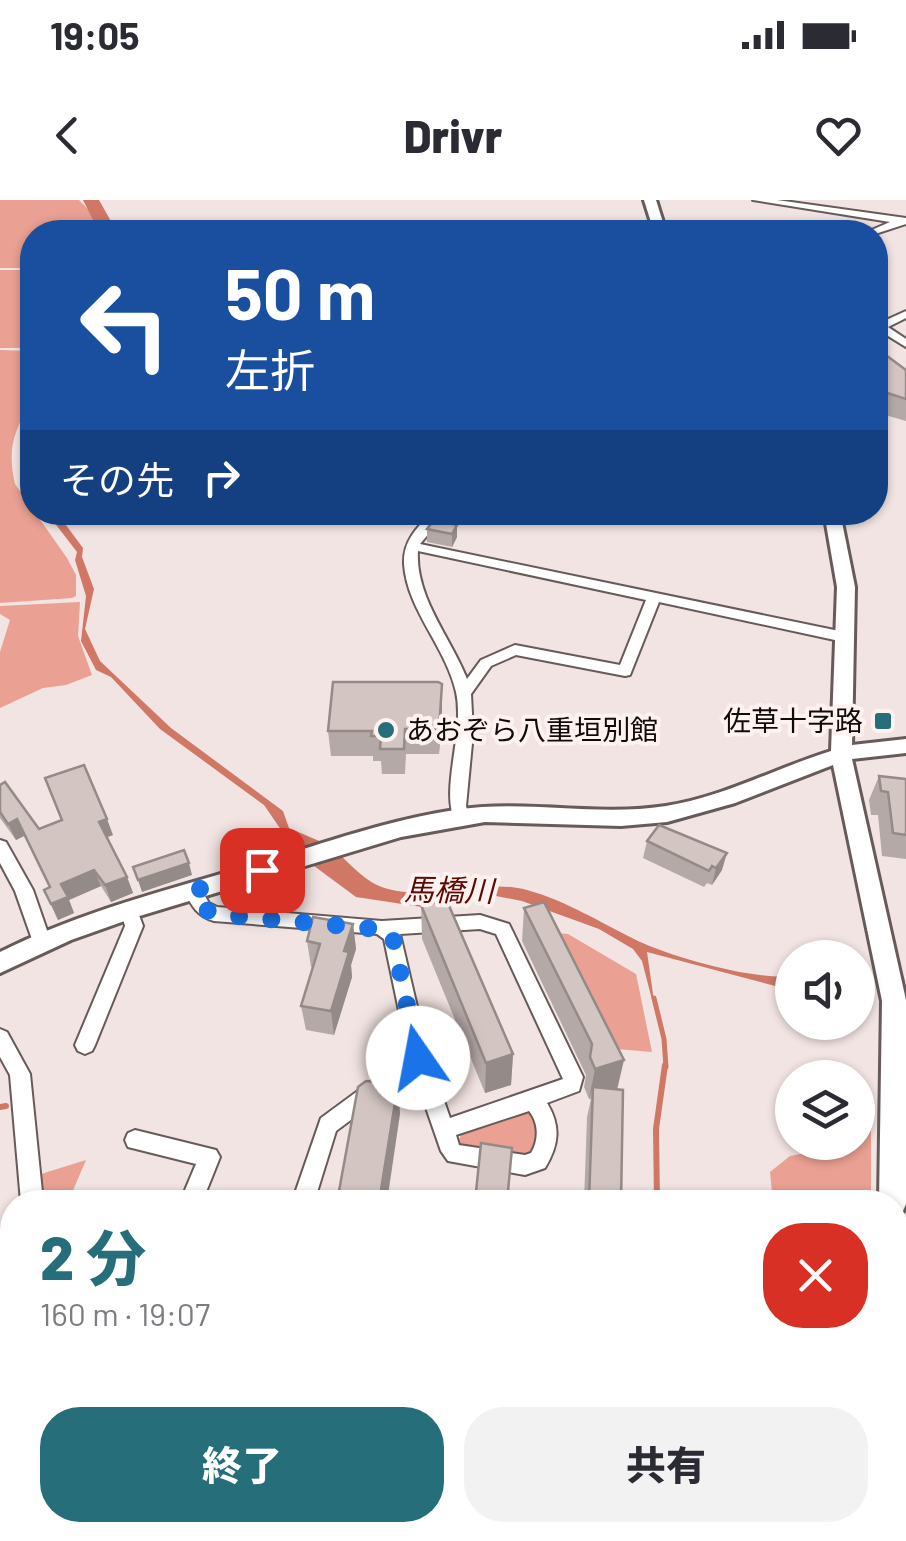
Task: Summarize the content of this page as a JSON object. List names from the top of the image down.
{
  "water": ["馬橋川"],
  "places": {
    "transit": ["佐草十字路"],
    "other": ["あおぞら八重垣別館"]
  },
  "page": {
    "status": "19:05",
    "header": "Drivr",
    "turn": ["50 m", "左折"],
    "then": "その先",
    "heading": ["2 分", "160 m · 19:07"],
    "buttons": ["終了", "共有"]
  }
}
